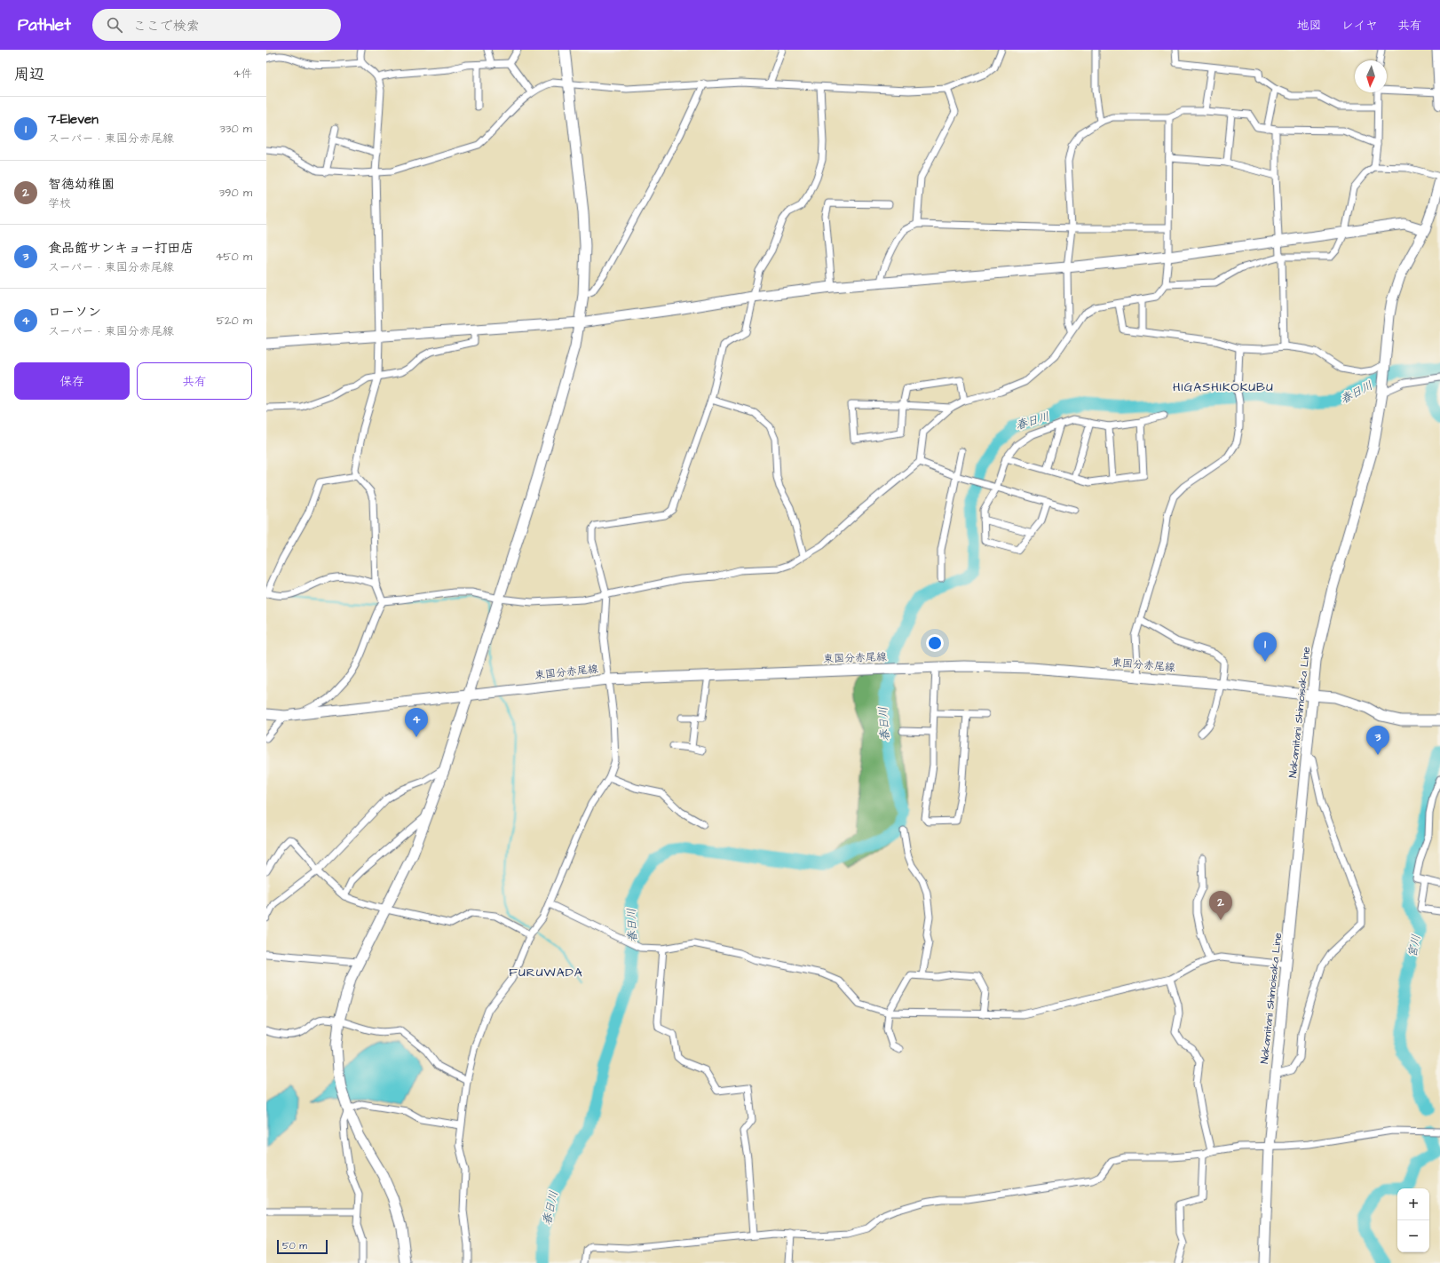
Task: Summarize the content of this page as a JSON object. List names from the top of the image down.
{
  "streets": {
    "street": ["東国分赤尾線", "Nakamitani Shimoisaka Line"]
  },
  "crossings": [
    ["東国分赤尾線", "Nakamitani Shimoisaka Line"]
  ],
  "districts": ["HIGASHIKOKUBU", "FURUWADA"],
  "water": ["春日川", "宮川"],
  "scale_bar": "50 m",
  "north": "bottom",
  "page": {
    "header": "Pathlet",
    "search": "ここで検索",
    "nav": ["地図", "レイヤ", "共有"],
    "heading": ["周辺", "4件"],
    "list": [
      {
        "mark": "1",
        "name": "7-Eleven",
        "note": "スーパー · 東国分赤尾線",
        "value": "330 m"
      },
      {
        "mark": "2",
        "name": "智徳幼稚園",
        "note": "学校",
        "value": "390 m"
      },
      {
        "mark": "3",
        "name": "食品館サンキョー打田店",
        "note": "スーパー · 東国分赤尾線",
        "value": "450 m"
      },
      {
        "mark": "4",
        "name": "ローソン",
        "note": "スーパー · 東国分赤尾線",
        "value": "520 m"
      }
    ],
    "buttons": ["保存", "共有"],
    "pins": [
      "1",
      "4",
      "3",
      "2"
    ],
    "map_buttons": ["+", "−"],
    "scale": "50 m"
  }
}
